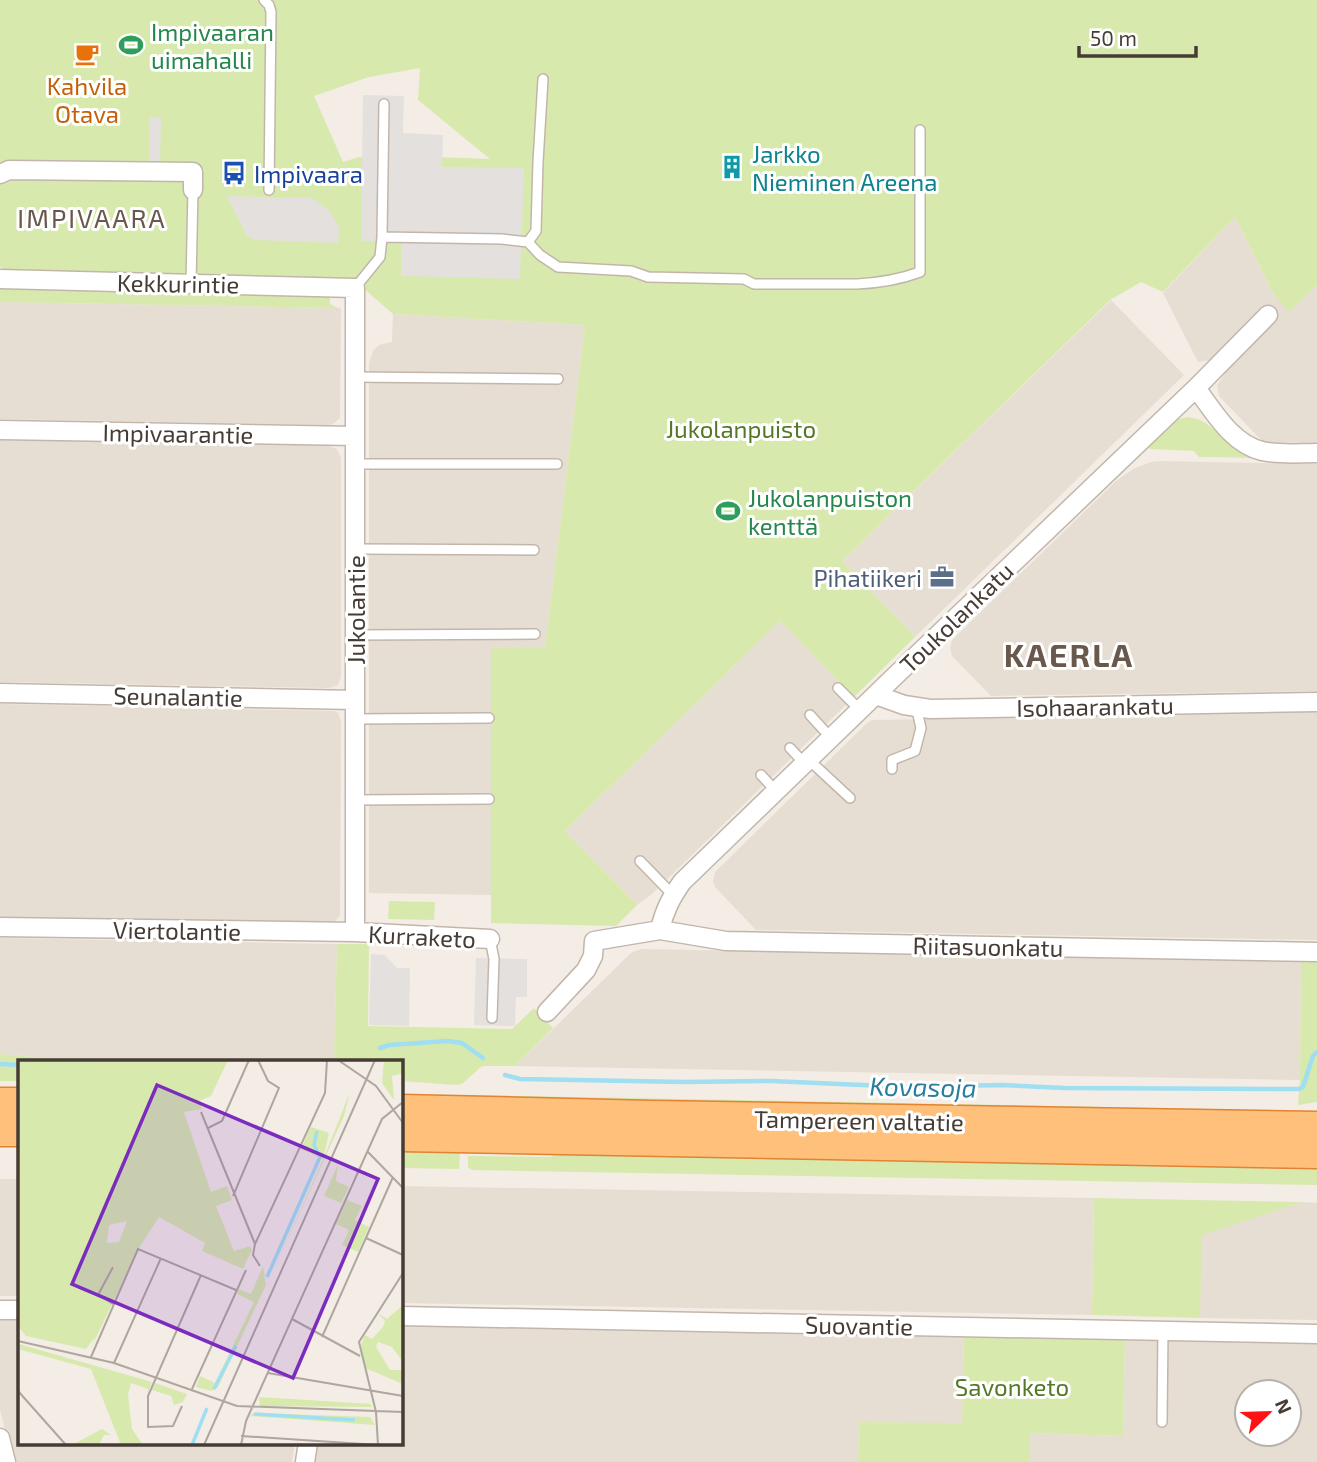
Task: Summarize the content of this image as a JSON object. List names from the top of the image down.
{
  "streets": {
    "highway": ["Tampereen valtatie"],
    "street": [
      "Kekkurintie",
      "Impivaarantie",
      "Jukolantie",
      "Toukolankatu",
      "Seunalantie",
      "Isohaarankatu",
      "Viertolantie",
      "Kurraketo",
      "Riitasuonkatu",
      "Suovantie"
    ]
  },
  "crossings": [
    ["Kekkurintie", "Jukolantie"],
    ["Impivaarantie", "Jukolantie"],
    ["Jukolantie", "Seunalantie"],
    ["Jukolantie", "Viertolantie"],
    ["Jukolantie", "Kurraketo"],
    ["Toukolankatu", "Isohaarankatu"],
    ["Toukolankatu", "Riitasuonkatu"],
    ["Viertolantie", "Kurraketo"]
  ],
  "districts": ["IMPIVAARA", "KAERLA"],
  "water": ["Kovasoja"],
  "parks": ["Jukolanpuisto", "Savonketo"],
  "places": {
    "sports": ["Impivaaran uimahalli", "Jukolanpuiston kenttä"],
    "cafe": ["Kahvila Otava"],
    "building": ["Jarkko Nieminen Areena"],
    "bus stop": ["Impivaara"],
    "office": ["Pihatiikeri"]
  },
  "scale_bar": "50 m",
  "north": "top right"
}
